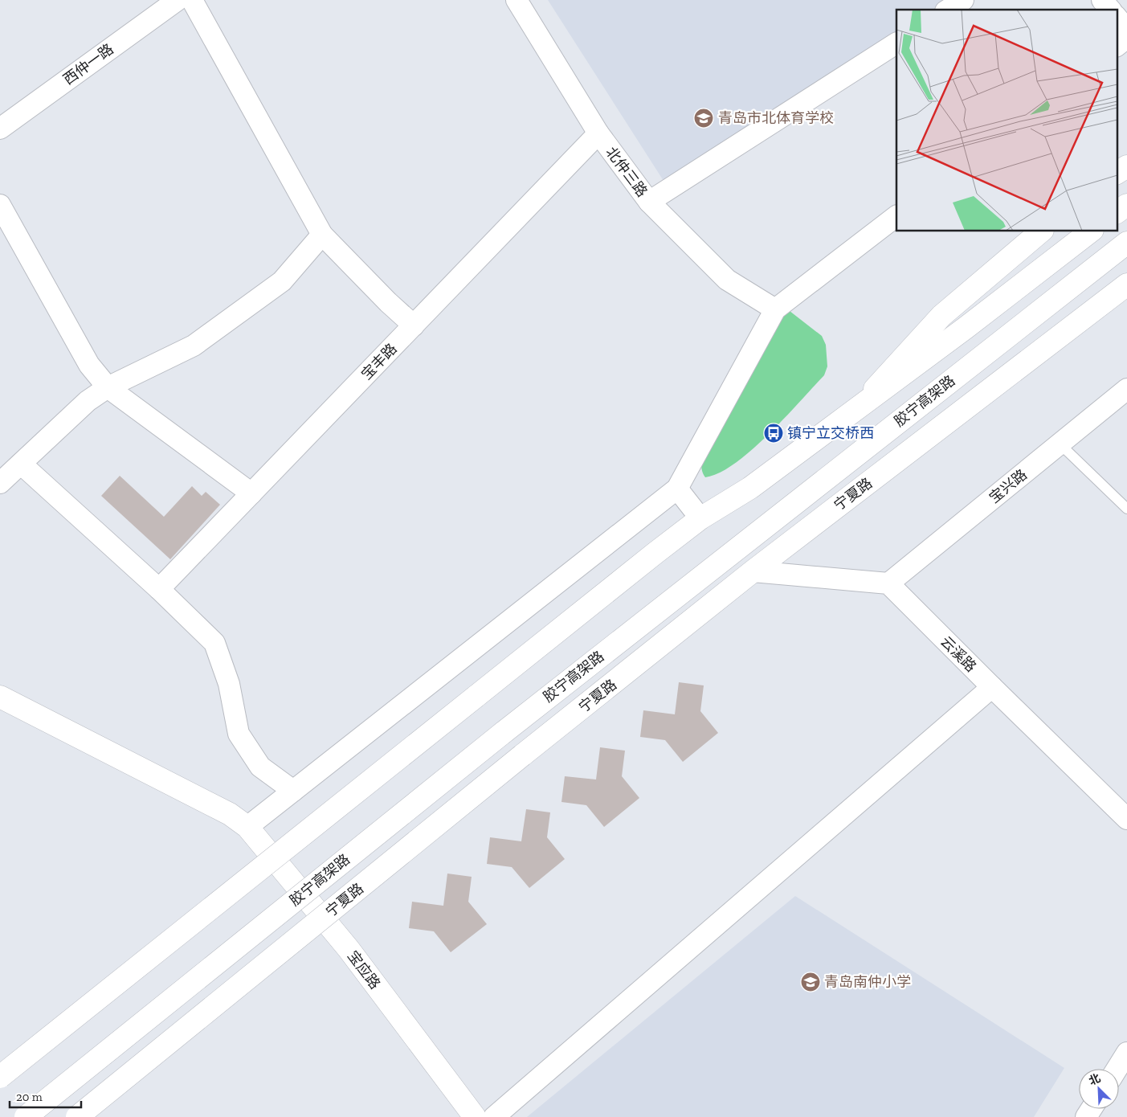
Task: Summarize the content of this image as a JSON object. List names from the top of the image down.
{
  "streets": {
    "main road": ["胶宁高架路", "宁夏路", "宝应路"],
    "street": [
      "西仲一路",
      "北仲三路",
      "宝丰路",
      "宝兴路",
      "云溪路"
    ]
  },
  "crossings": [
    ["北仲三路", "宝丰路"],
    ["宝兴路", "云溪路"]
  ],
  "places": {
    "school or university": ["青岛市北体育学校", "青岛南仲小学"],
    "bus stop": ["镇宁立交桥西"]
  },
  "scale_bar": "20 m",
  "north": "top left"
}
